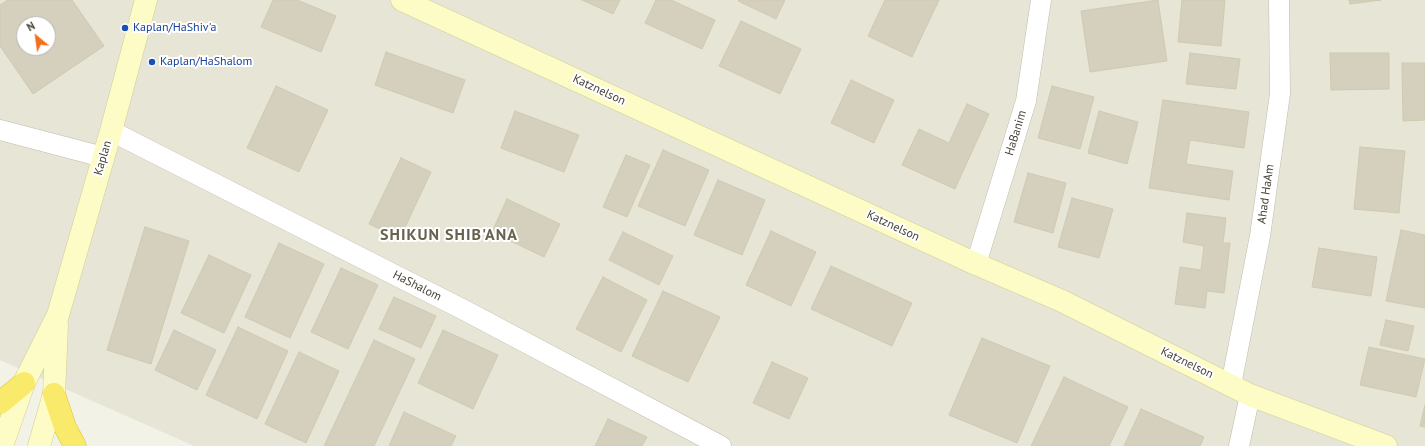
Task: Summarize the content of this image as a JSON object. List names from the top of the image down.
{
  "streets": {
    "street": [
      "Katznelson",
      "HaBanim",
      "Kaplan",
      "Ahad HaAm",
      "HaShalom"
    ]
  },
  "crossings": [
    ["Katznelson", "HaBanim"],
    ["Katznelson", "Ahad HaAm"],
    ["Kaplan", "HaShalom"]
  ],
  "districts": ["SHIKUN SHIB'ANA"],
  "places": ["Kaplan/HaShiv'a", "Kaplan/HaShalom"],
  "north": "top left"
}
